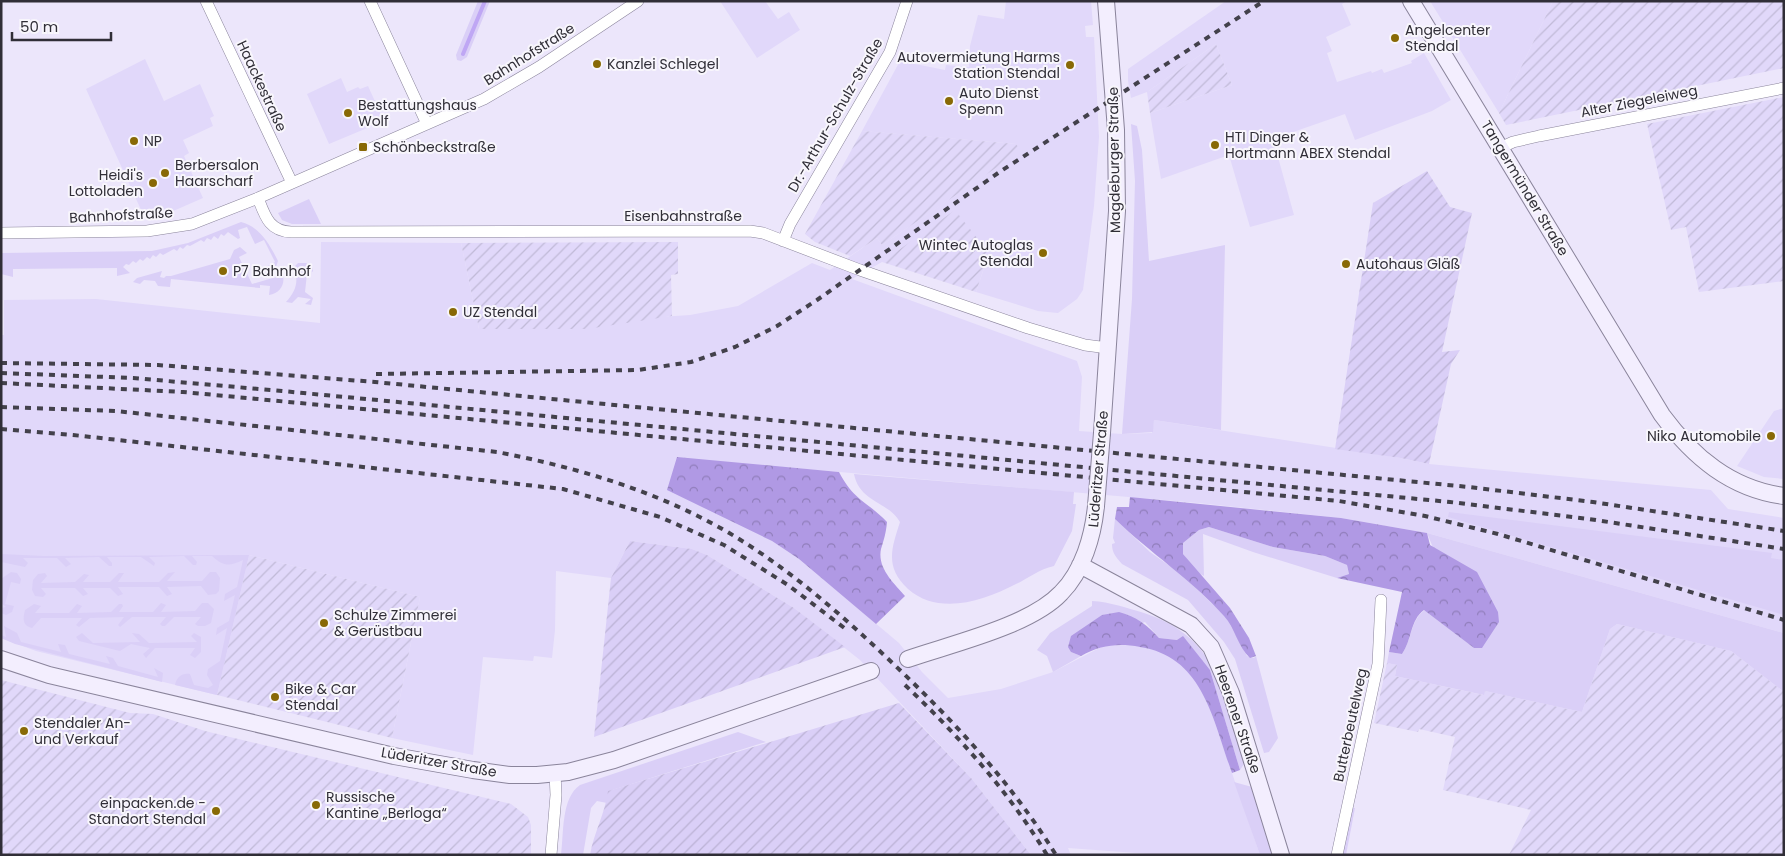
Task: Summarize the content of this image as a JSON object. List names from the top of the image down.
{
  "streets": {
    "main road": [
      "Magdeburger Straße",
      "Tangermünder Straße",
      "Lüderitzer Straße",
      "Heerener Straße"
    ],
    "street": [
      "Bahnhofstraße",
      "Haackestraße",
      "Alter Ziegeleiweg",
      "Dr.-Arthur-Schulz-Straße",
      "Eisenbahnstraße",
      "Butterbeutelweg"
    ]
  },
  "crossings": [
    ["Bahnhofstraße", "Haackestraße"],
    ["Bahnhofstraße", "Eisenbahnstraße"],
    ["Alter Ziegeleiweg", "Tangermünder Straße"],
    ["Dr.-Arthur-Schulz-Straße", "Eisenbahnstraße"],
    ["Magdeburger Straße", "Eisenbahnstraße"],
    ["Magdeburger Straße", "Lüderitzer Straße"],
    ["Eisenbahnstraße", "Lüderitzer Straße"],
    ["Lüderitzer Straße", "Heerener Straße"]
  ],
  "places": {
    "other": [
      "Angelcenter Stendal",
      "Kanzlei Schlegel",
      "Autovermietung Harms Station Stendal",
      "Auto Dienst Spenn",
      "Bestattungshaus Wolf",
      "NP",
      "HTI Dinger & Hortmann ABEX Stendal",
      "Berbersalon Haarscharf",
      "Heidi's Lottoladen",
      "Wintec Autoglas Stendal",
      "Autohaus Gläß",
      "P7 Bahnhof",
      "UZ Stendal",
      "Niko Automobile",
      "Schulze Zimmerei & Gerüstbau",
      "Bike & Car Stendal",
      "Stendaler An- und Verkauf",
      "Russische Kantine „Berloga“",
      "einpacken.de - Standort Stendal"
    ],
    "transit": ["Schönbeckstraße"]
  },
  "scale_bar": "50 m"
}
